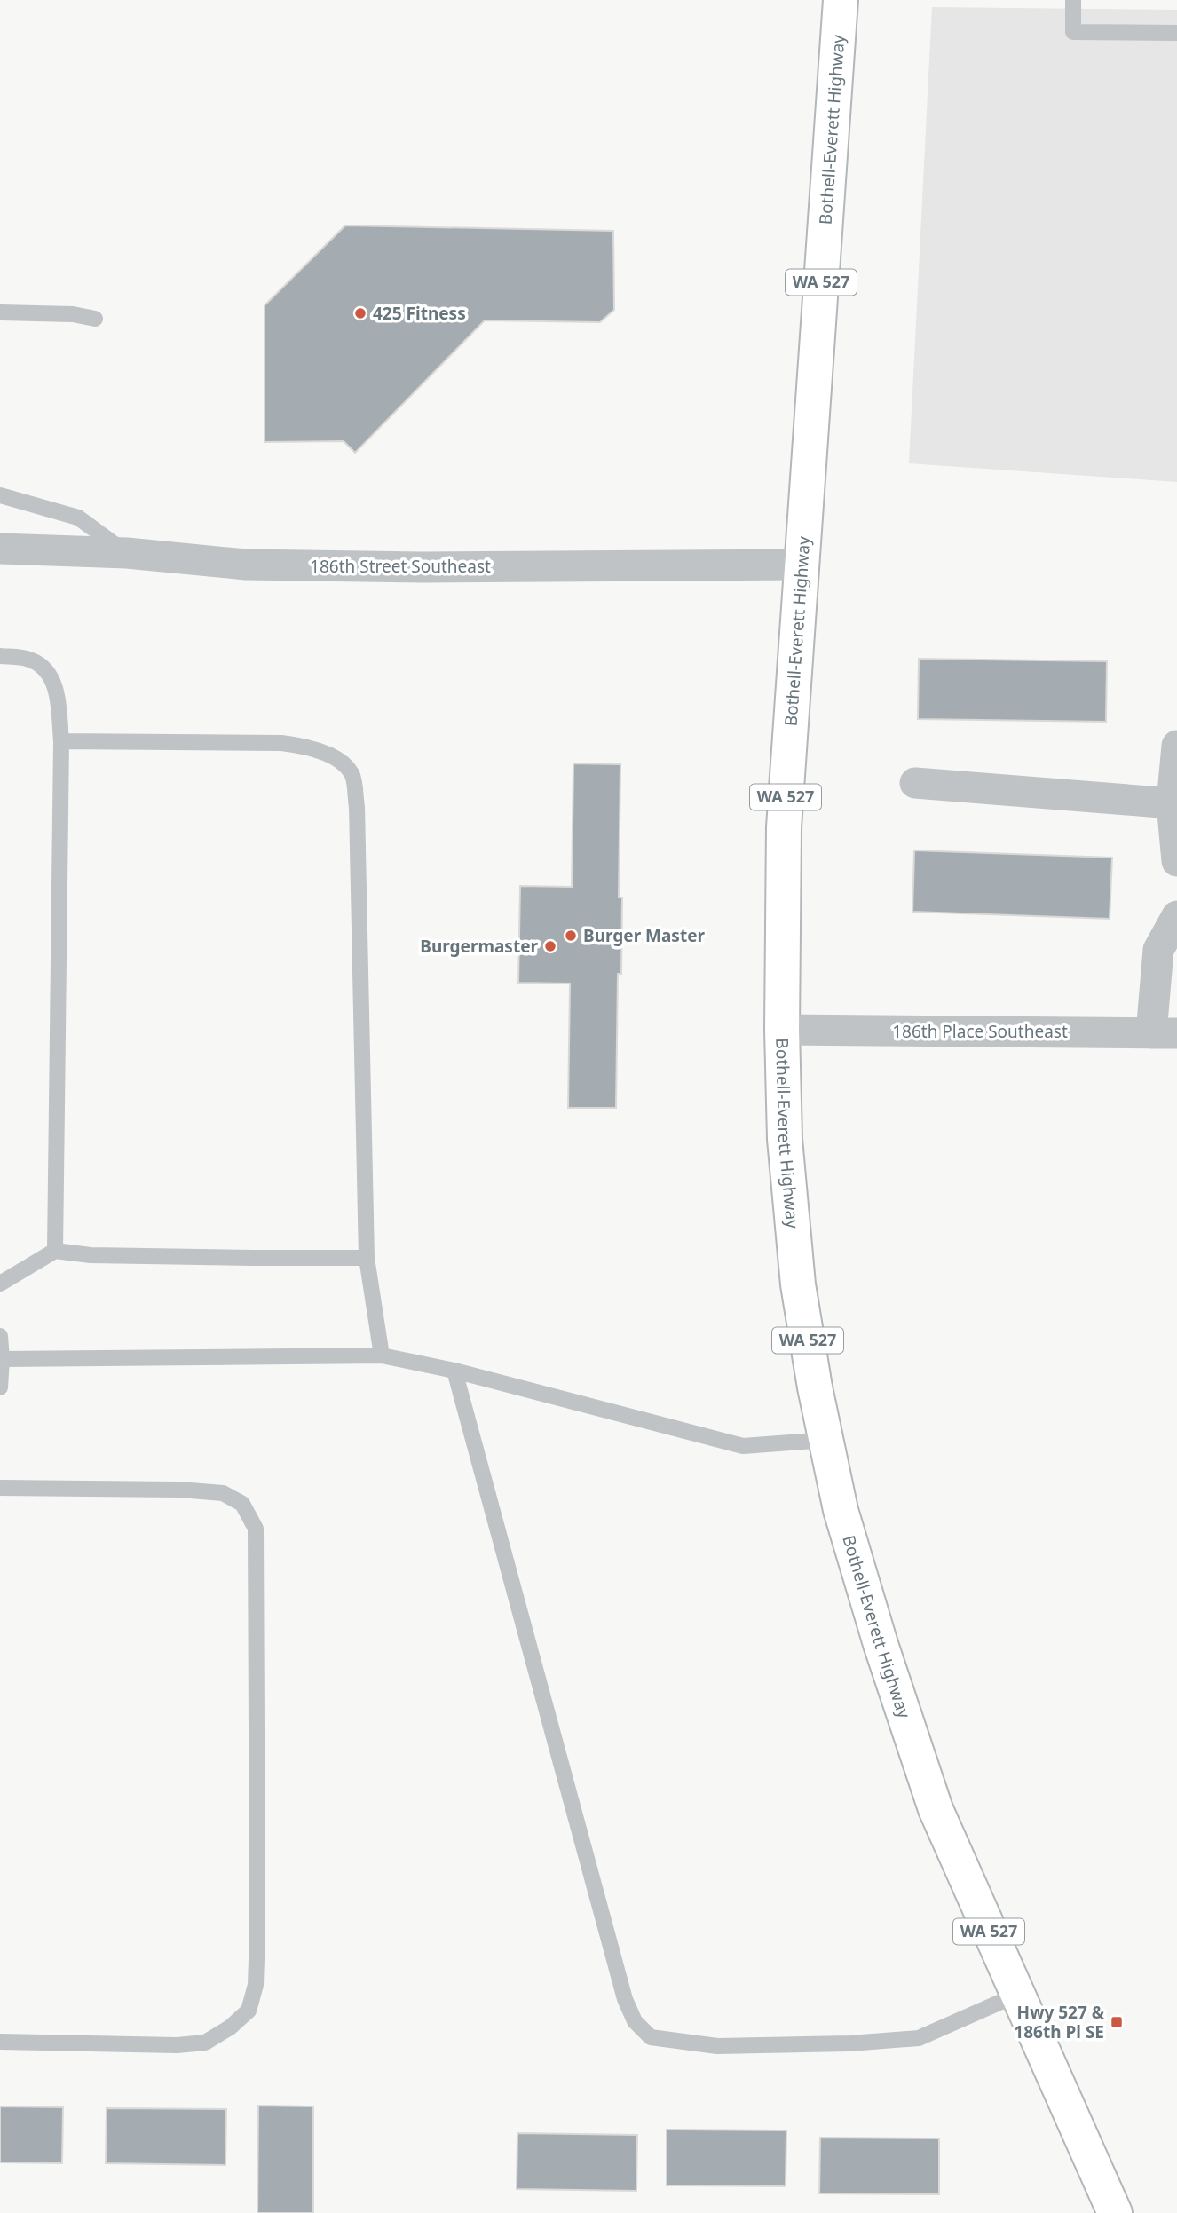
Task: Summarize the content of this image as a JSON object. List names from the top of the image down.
{
  "streets": {
    "main road": ["Bothell-Everett Highway", "WA 527"],
    "street": ["186th Street Southeast", "186th Place Southeast"]
  },
  "crossings": [
    ["Bothell-Everett Highway", "186th Street Southeast"],
    ["Bothell-Everett Highway", "186th Place Southeast"]
  ],
  "places": {
    "other": ["425 Fitness", "Burger Master", "Burgermaster"],
    "transit": ["Hwy 527 & 186th Pl SE"]
  }
}
